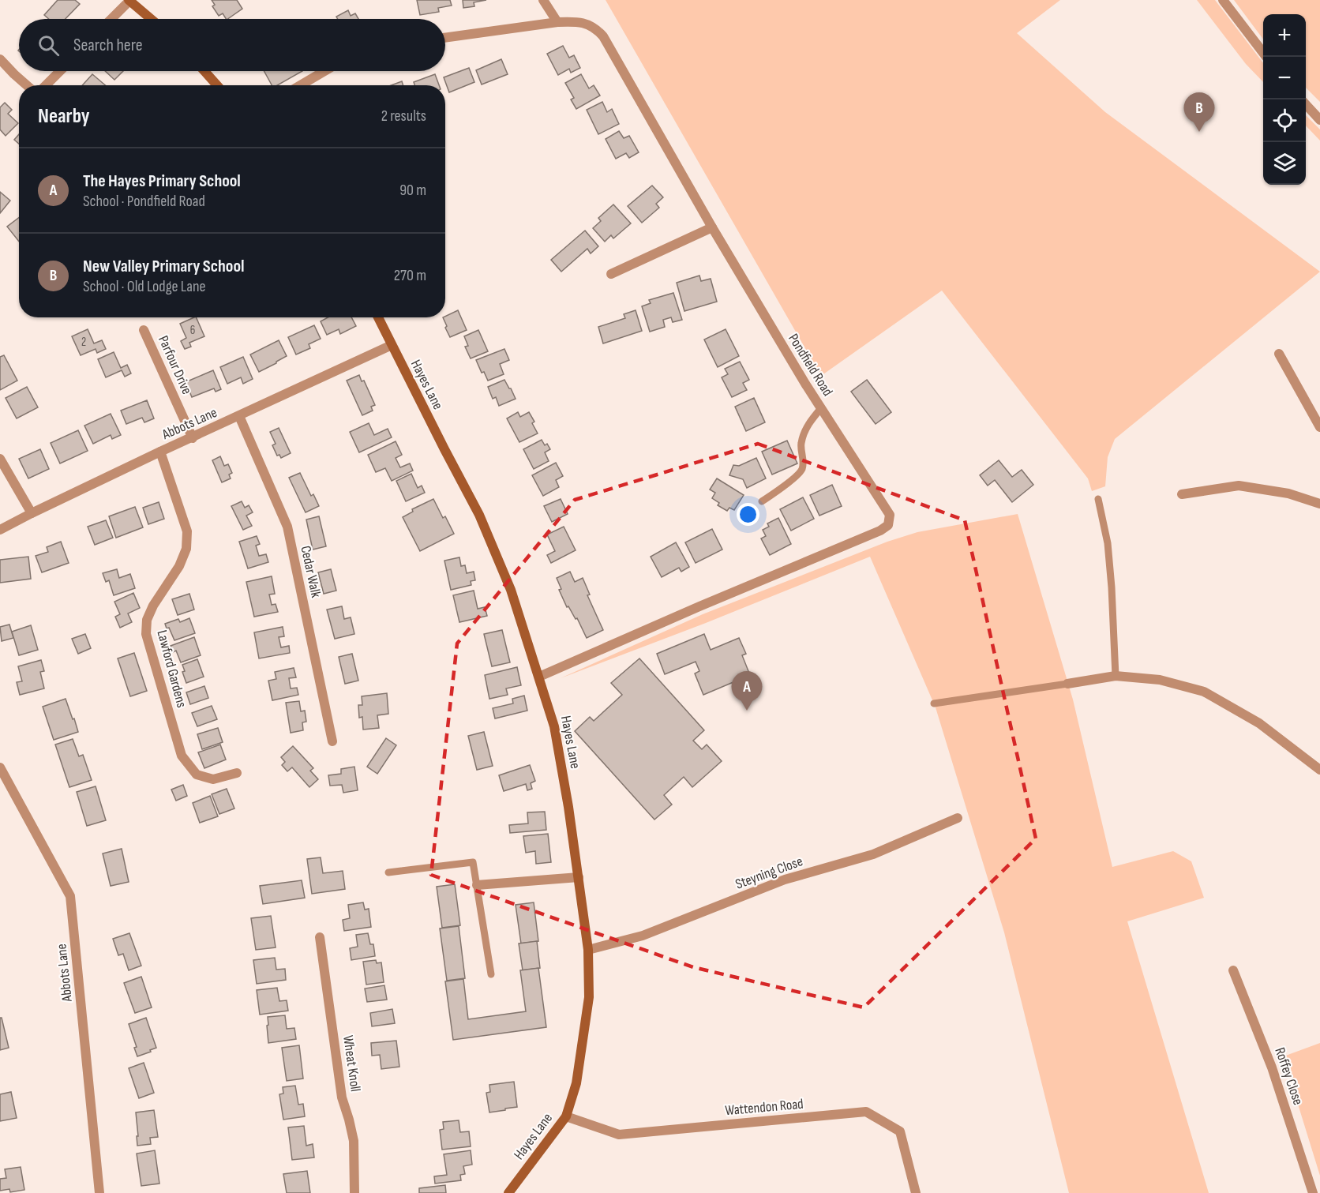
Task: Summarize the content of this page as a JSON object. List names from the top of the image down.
{
  "streets": {
    "street": [
      "Parfour Drive",
      "Pondfield Road",
      "Hayes Lane",
      "Abbots Lane",
      "Cedar Walk",
      "Lawford Gardens",
      "Steyning Close",
      "Wheat Knoll",
      "Roffey Close",
      "Wattendon Road"
    ]
  },
  "crossings": [
    ["Parfour Drive", "Abbots Lane"],
    ["Pondfield Road", "Hayes Lane"],
    ["Hayes Lane", "Abbots Lane"],
    ["Hayes Lane", "Steyning Close"],
    ["Hayes Lane", "Wattendon Road"],
    ["Abbots Lane", "Cedar Walk"],
    ["Abbots Lane", "Lawford Gardens"]
  ],
  "house_numbers": ["6", "2"],
  "page": {
    "map_buttons": ["+", "−"],
    "search": "Search here",
    "heading": ["Nearby", "2 results"],
    "pins": ["B", "A"],
    "list": [
      {
        "mark": "A",
        "name": "The Hayes Primary School",
        "note": "School · Pondfield Road",
        "value": "90 m"
      },
      {
        "mark": "B",
        "name": "New Valley Primary School",
        "note": "School · Old Lodge Lane",
        "value": "270 m"
      }
    ]
  }
}
